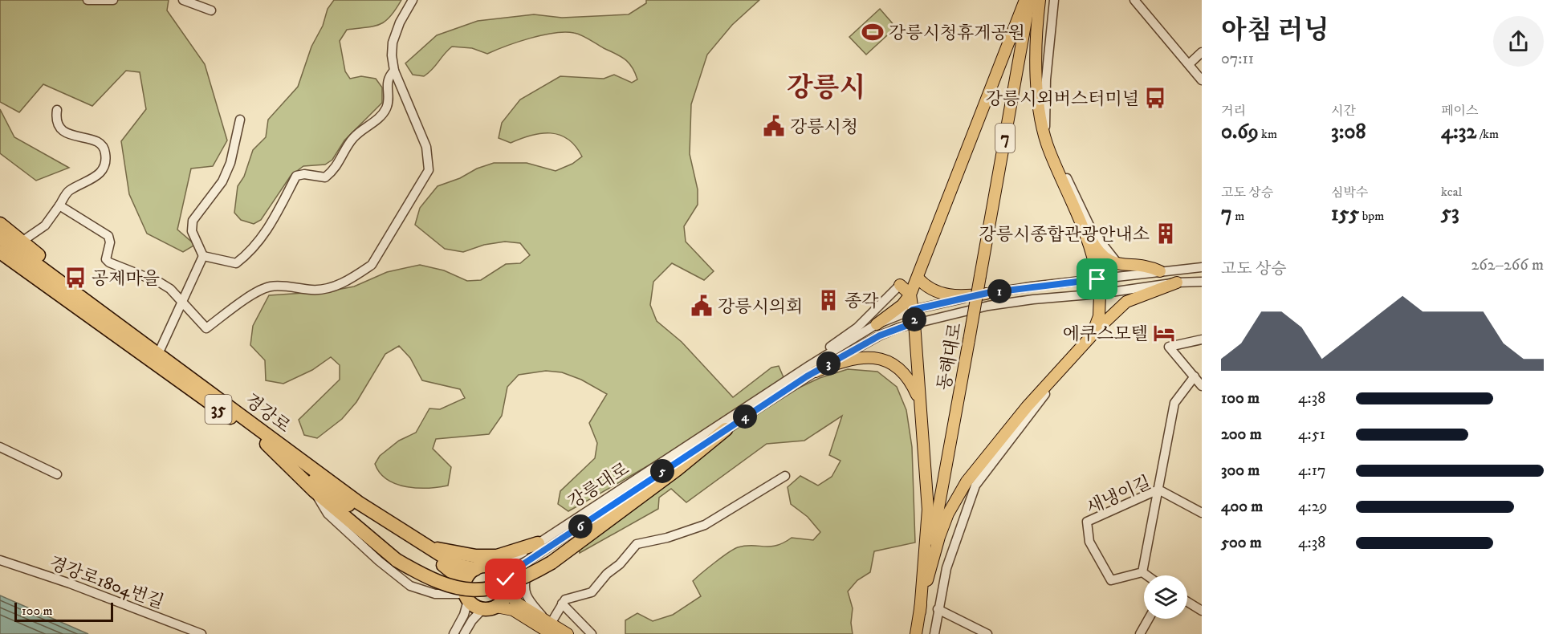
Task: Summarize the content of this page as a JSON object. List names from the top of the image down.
{
  "streets": {
    "highway": ["35", "경강로"],
    "main road": ["7", "동해대로"],
    "street": ["강릉대로", "새냉이길", "경강로1804번길"]
  },
  "crossings": [
    ["35", "경강로"],
    ["35", "강릉대로"],
    ["경강로", "강릉대로"]
  ],
  "districts": ["강릉시"],
  "places": {
    "sports": ["강릉시청휴게공원"],
    "bus stop": ["강릉시외버스터미널", "공제마을"],
    "public building": ["강릉시청", "강릉시의회"],
    "building": ["강릉시종합관광안내소", "종각"],
    "hotel": ["에쿠스모텔"]
  },
  "scale_bar": "100 m",
  "page": {
    "heading": ["아침 러닝", "07:11"],
    "stats": [
      ["거리", "0.69 km"],
      ["시간", "3:08"],
      ["페이스", "4:32 /km"],
      ["고도 상승", "7 m"],
      ["심박수", "155 bpm"],
      ["kcal", "53"]
    ],
    "chart": ["고도 상승", "262–266 m"],
    "pins": [
      "1",
      "2",
      "3",
      "4",
      "5",
      "6"
    ],
    "list": [
      {
        "name": "100 m",
        "note": "4:38"
      },
      {
        "name": "200 m",
        "note": "4:51"
      },
      {
        "name": "300 m",
        "note": "4:17"
      },
      {
        "name": "400 m",
        "note": "4:29"
      },
      {
        "name": "500 m",
        "note": "4:38"
      }
    ],
    "scale": "100 m"
  }
}
